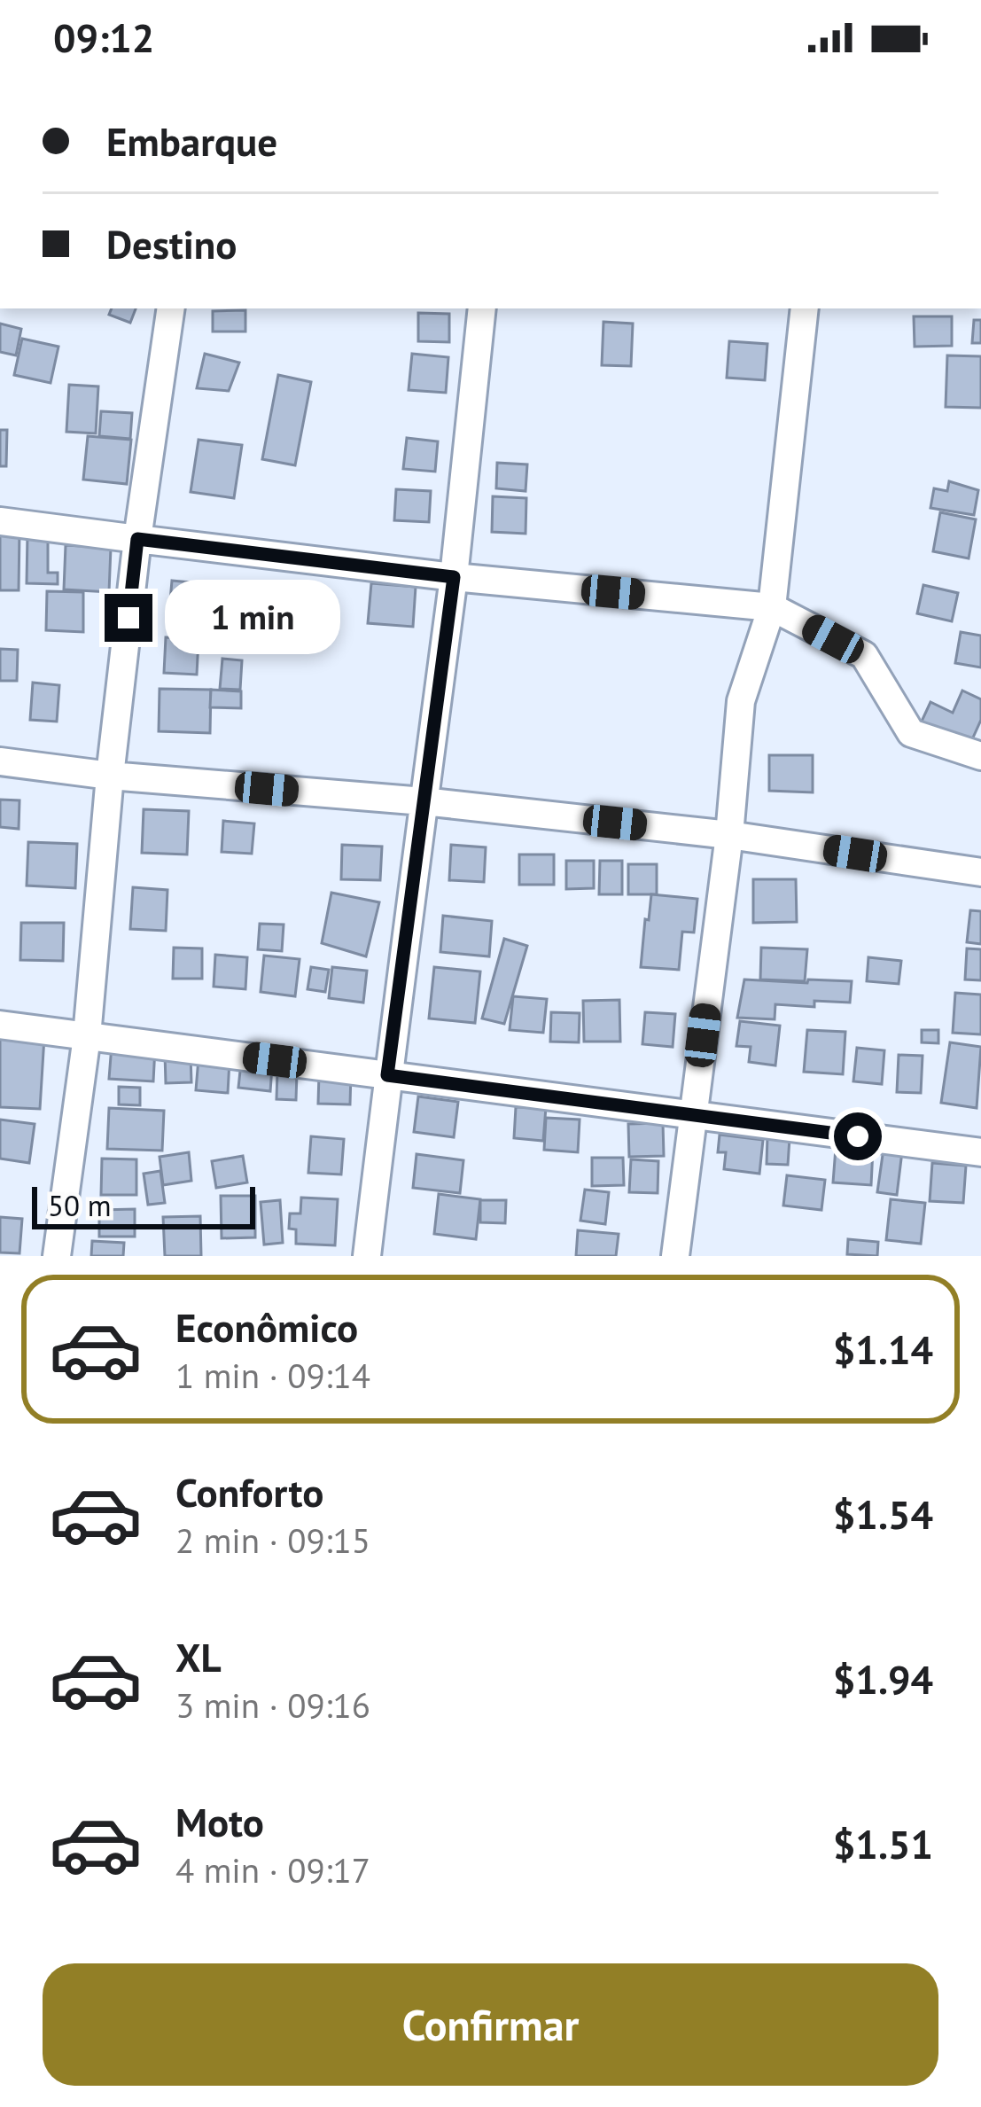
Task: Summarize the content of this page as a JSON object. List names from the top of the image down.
{
  "scale_bar": "50 m",
  "page": {
    "status": "09:12",
    "banner": ["Embarque", "Destino"],
    "bubble": "1 min",
    "scale": "50 m",
    "list": [
      {
        "name": "Econômico",
        "note": "1 min · 09:14",
        "value": "$1.14"
      },
      {
        "name": "Conforto",
        "note": "2 min · 09:15",
        "value": "$1.54"
      },
      {
        "name": "XL",
        "note": "3 min · 09:16",
        "value": "$1.94"
      },
      {
        "name": "Moto",
        "note": "4 min · 09:17",
        "value": "$1.51"
      }
    ],
    "buttons": "Confirmar"
  }
}
